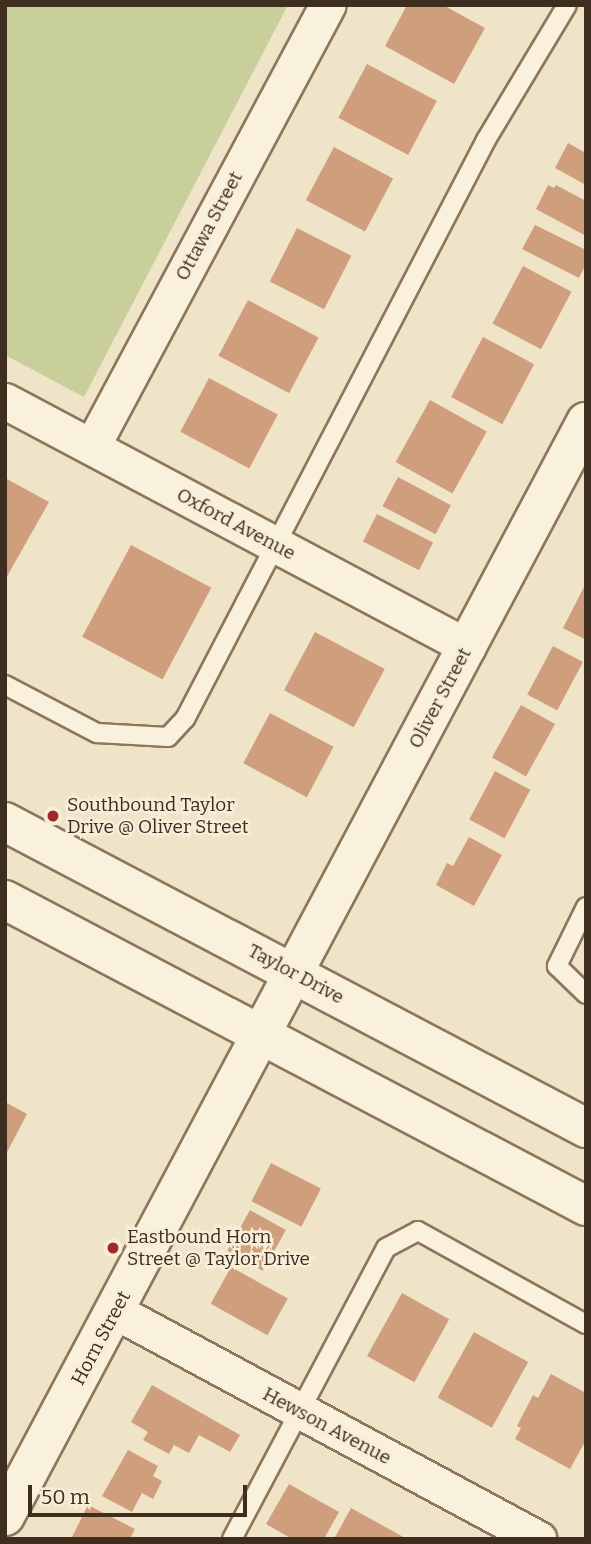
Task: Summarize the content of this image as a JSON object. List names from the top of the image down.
{
  "streets": {
    "main road": ["Oliver Street", "Taylor Drive", "Horn Street"],
    "street": ["Ottawa Street", "Oxford Avenue", "Hewson Avenue"]
  },
  "crossings": [
    ["Ottawa Street", "Oxford Avenue"],
    ["Oxford Avenue", "Oliver Street"],
    ["Oliver Street", "Taylor Drive"],
    ["Oliver Street", "Horn Street"],
    ["Taylor Drive", "Horn Street"],
    ["Horn Street", "Hewson Avenue"]
  ],
  "places": ["Southbound Taylor Drive @ Oliver Street", "Eastbound Horn Street @ Taylor Drive"],
  "scale_bar": "50 m"
}
